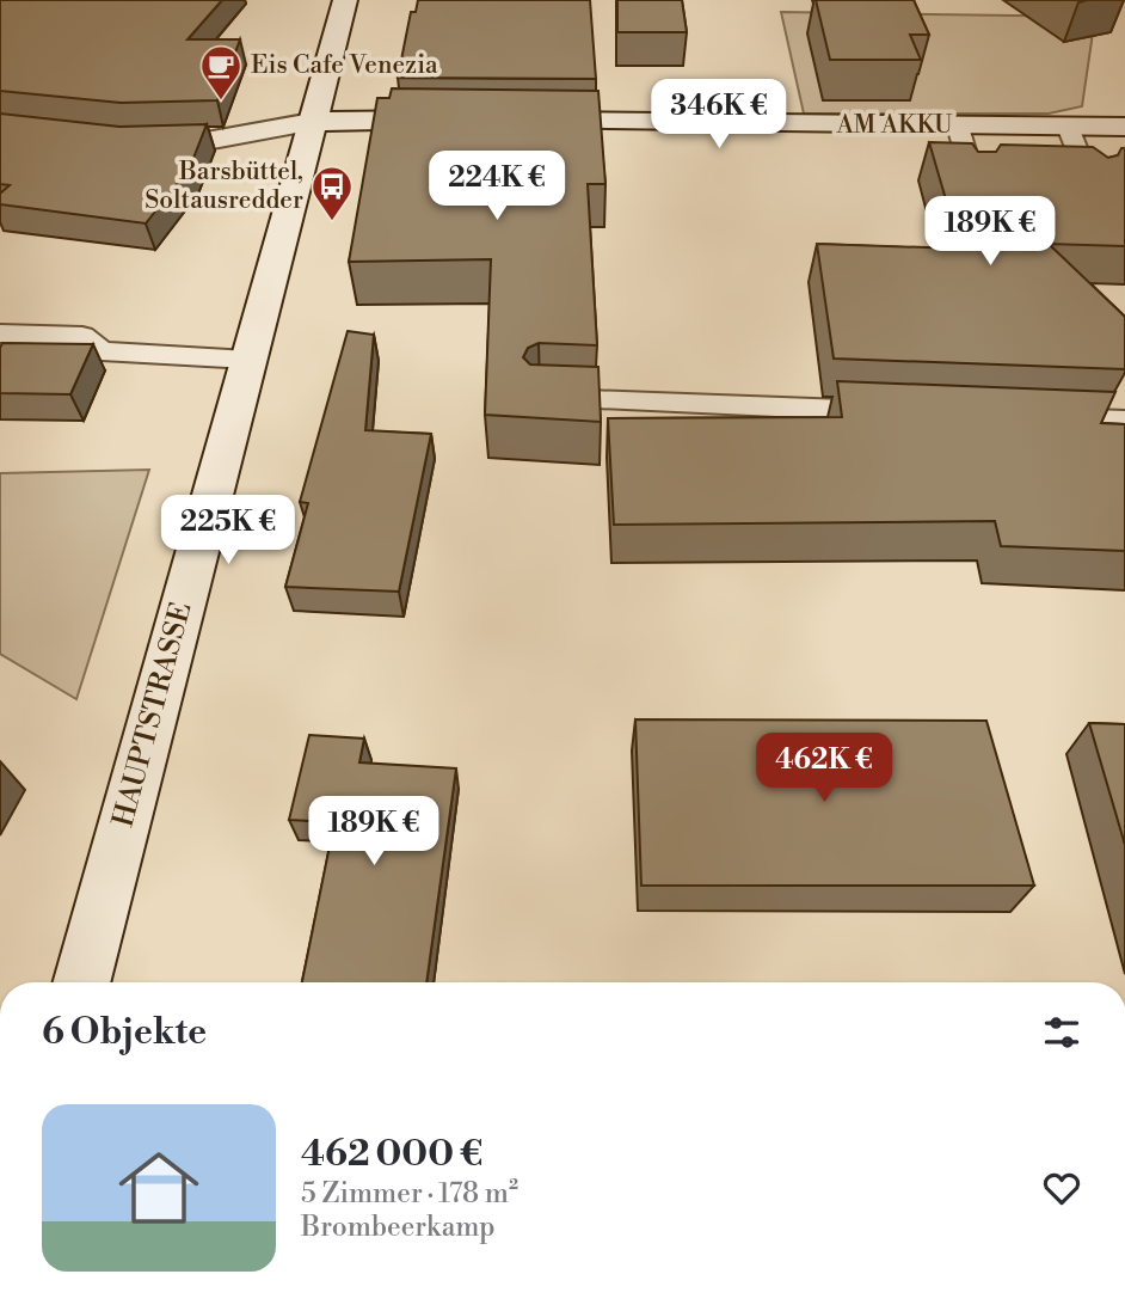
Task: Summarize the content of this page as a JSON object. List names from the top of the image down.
{
  "streets": {
    "street": ["AM AKKU", "HAUPTSTRASSE"]
  },
  "places": {
    "cafe": ["Eis Cafe Venezia"],
    "bus stop": ["Barsbüttel, Soltausredder"]
  },
  "page": {
    "price": [
      "346K €",
      "224K €",
      "189K €",
      "225K €",
      "462K €",
      "189K €"
    ],
    "heading": "6 Objekte",
    "list": [
      {
        "name": "462 000 €",
        "note": "5 Zimmer · 178 m² · Brombeerkamp"
      }
    ]
  }
}
